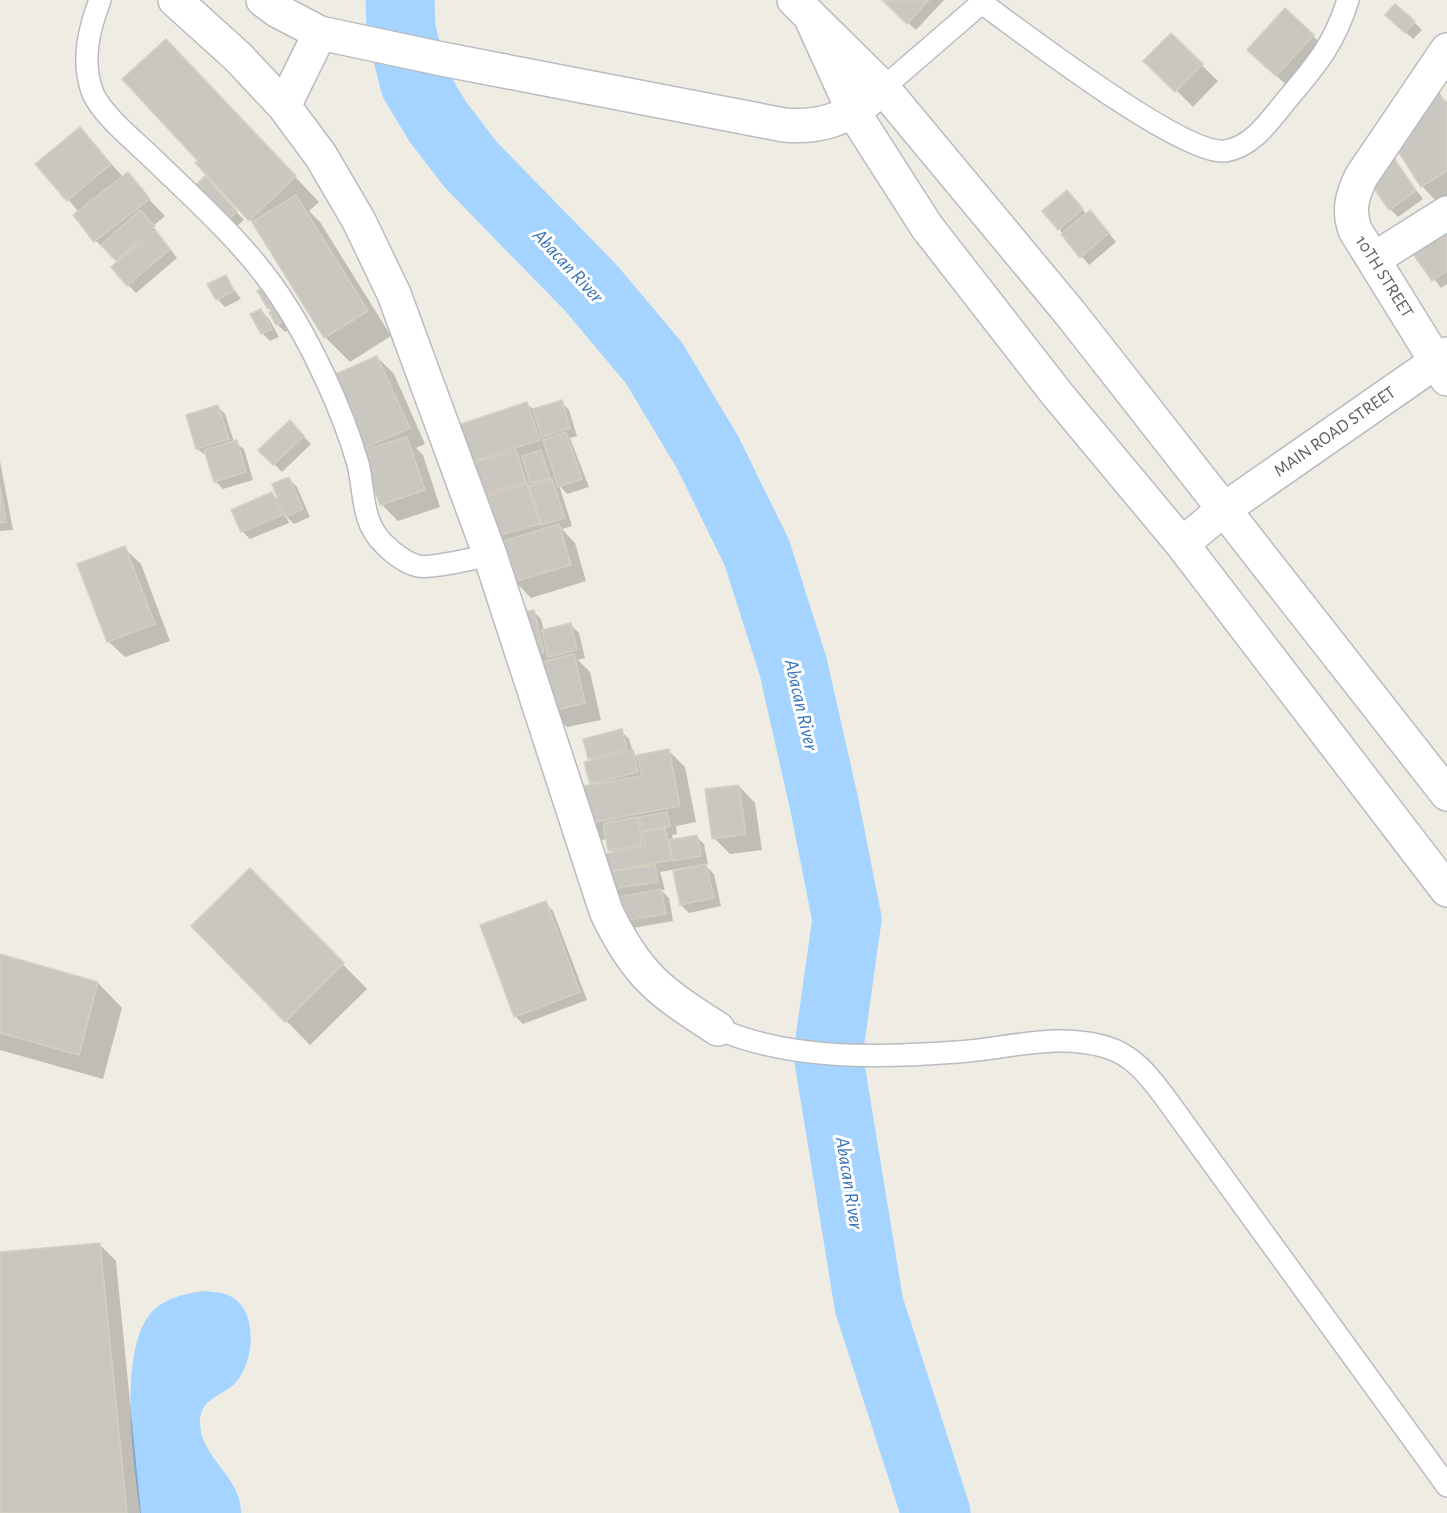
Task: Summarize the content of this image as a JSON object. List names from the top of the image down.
{
  "streets": {
    "street": ["10TH STREET", "MAIN ROAD STREET"]
  },
  "crossings": [
    ["10TH STREET", "MAIN ROAD STREET"]
  ],
  "water": ["Abacan River"]
}
